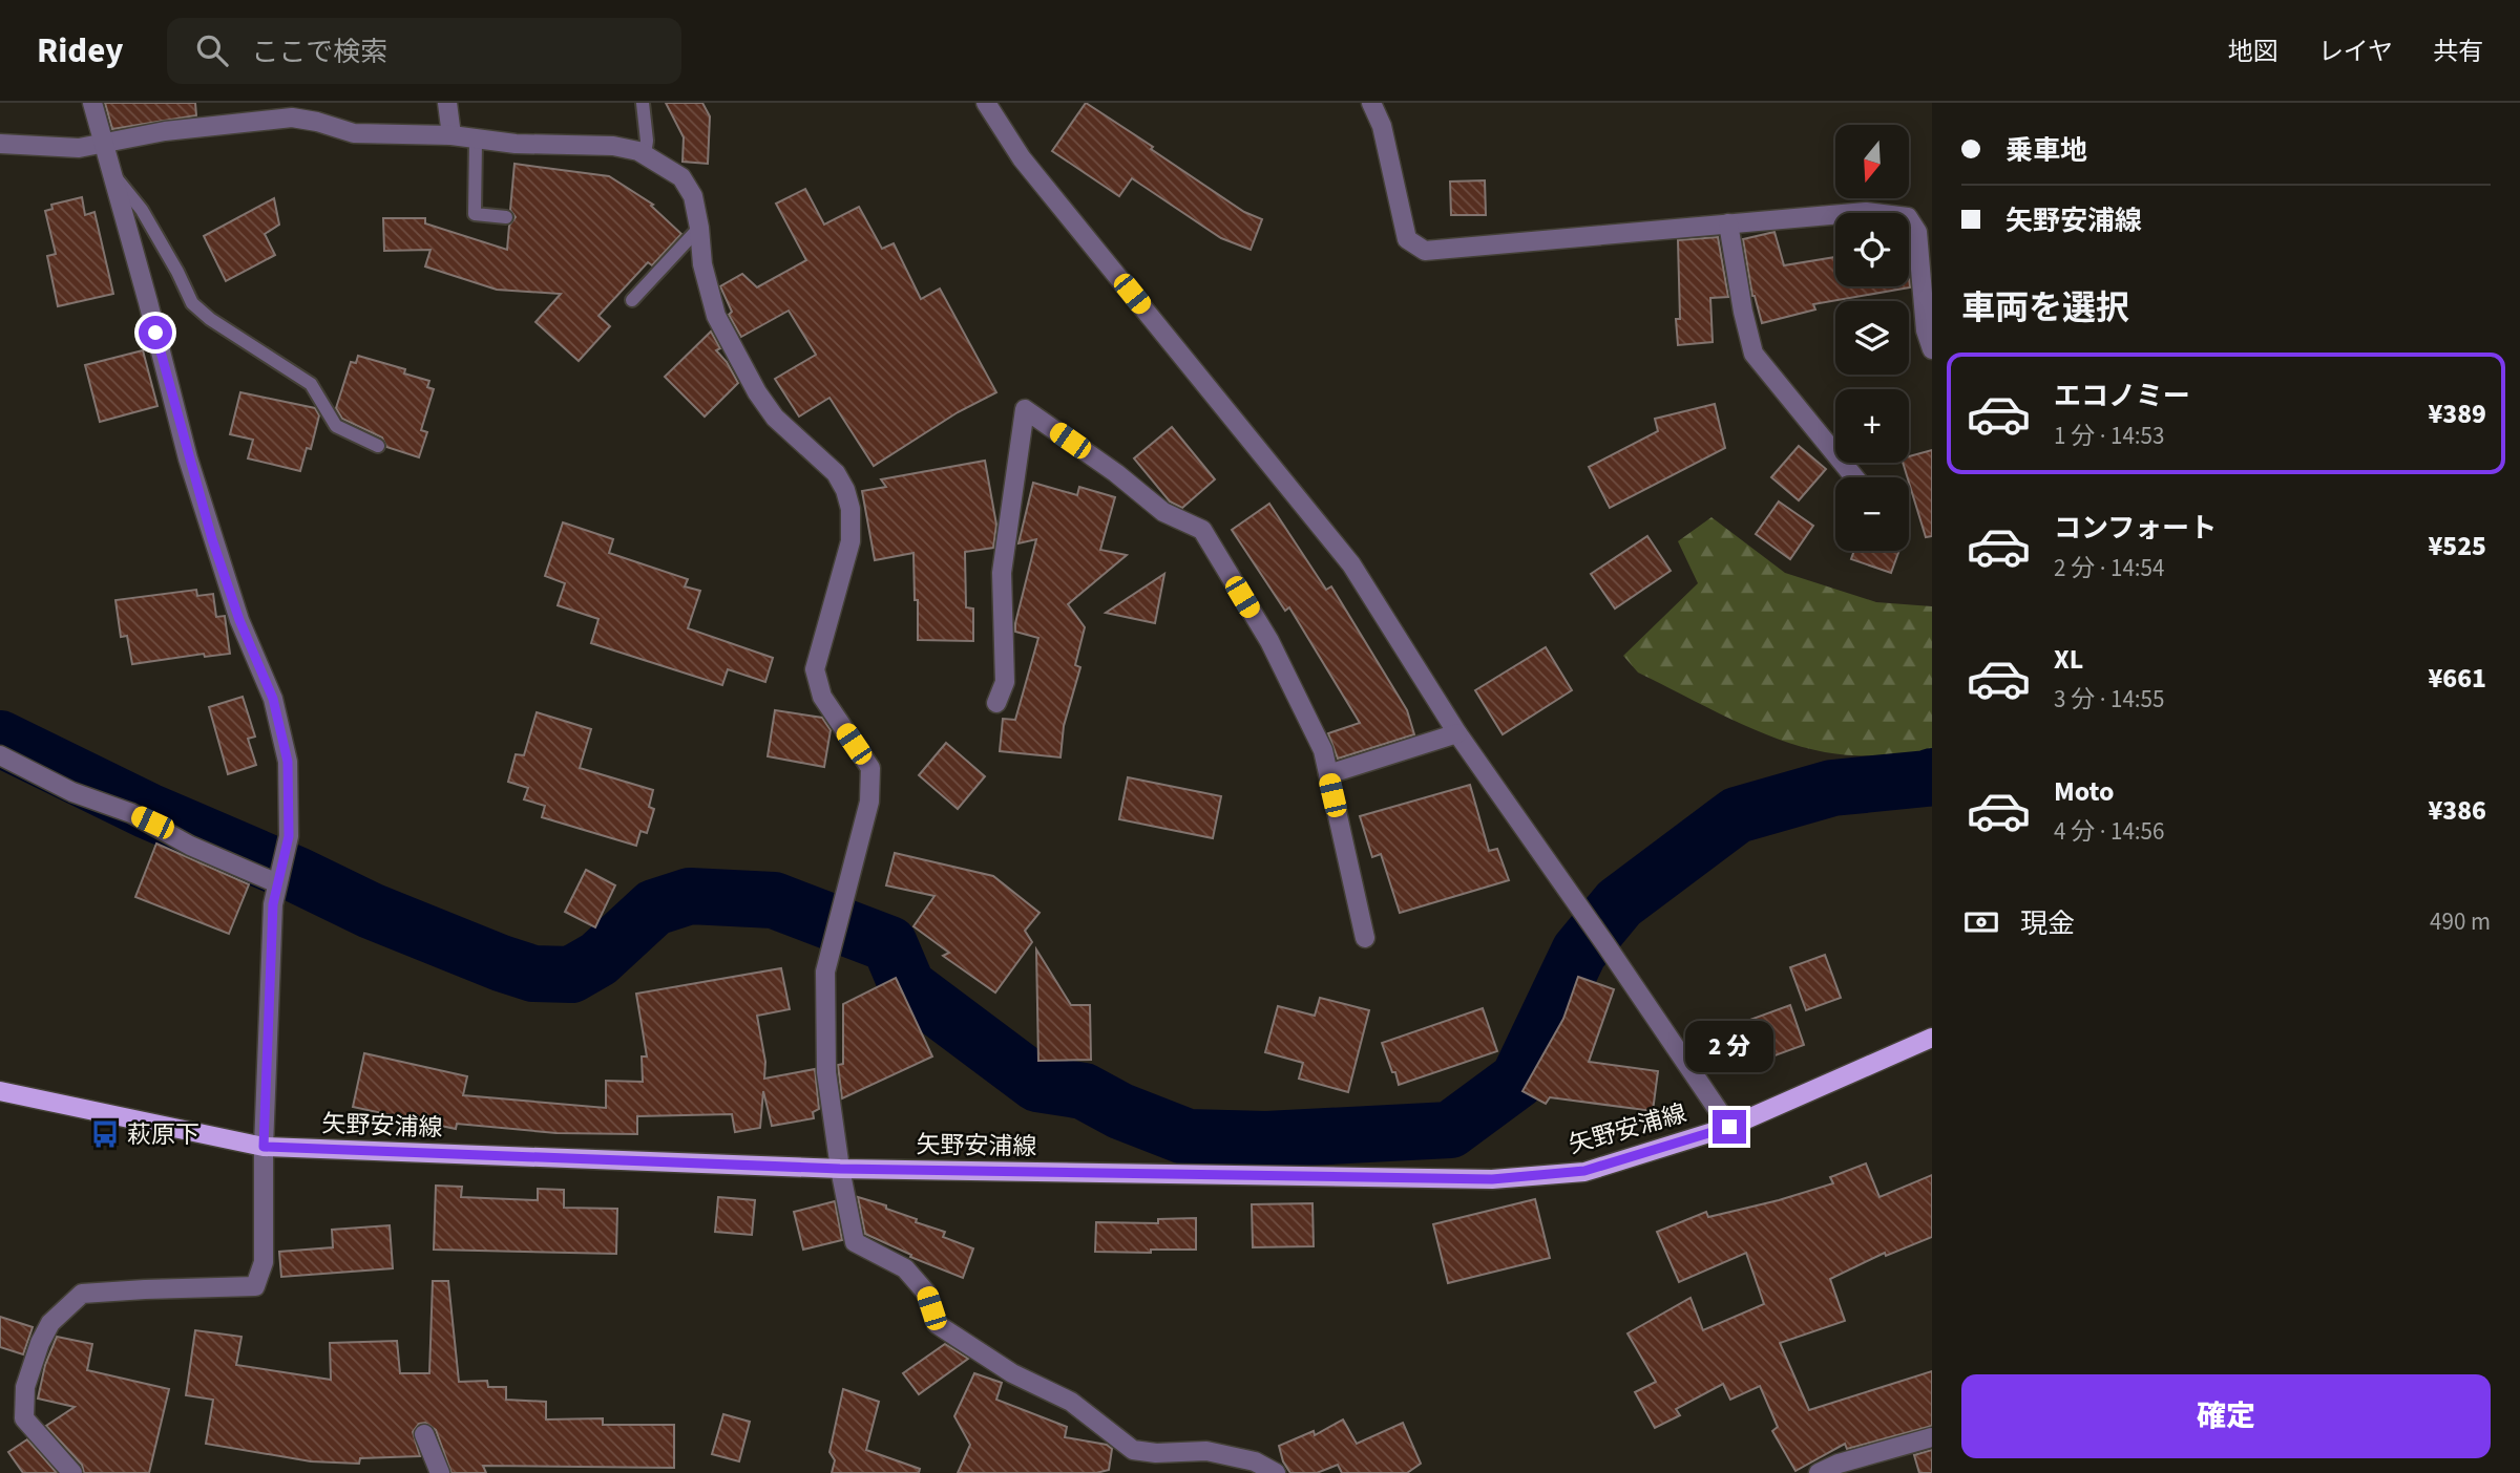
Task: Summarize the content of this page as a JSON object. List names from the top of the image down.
{
  "streets": {
    "main road": ["矢野安浦線"]
  },
  "places": {
    "bus stop": ["萩原下"]
  },
  "north": "bottom",
  "page": {
    "header": "Ridey",
    "search": "ここで検索",
    "nav": ["地図", "レイヤ", "共有"],
    "banner": ["乗車地", "矢野安浦線"],
    "map_buttons": ["+", "−"],
    "heading": "車両を選択",
    "list": [
      {
        "name": "エコノミー",
        "note": "1 分 · 14:53",
        "value": "¥389"
      },
      {
        "name": "コンフォート",
        "note": "2 分 · 14:54",
        "value": "¥525"
      },
      {
        "name": "XL",
        "note": "3 分 · 14:55",
        "value": "¥661"
      },
      {
        "name": "Moto",
        "note": "4 分 · 14:56",
        "value": "¥386"
      }
    ],
    "pay": ["現金", "490 m"],
    "bubble": "2 分",
    "buttons": "確定"
  }
}
